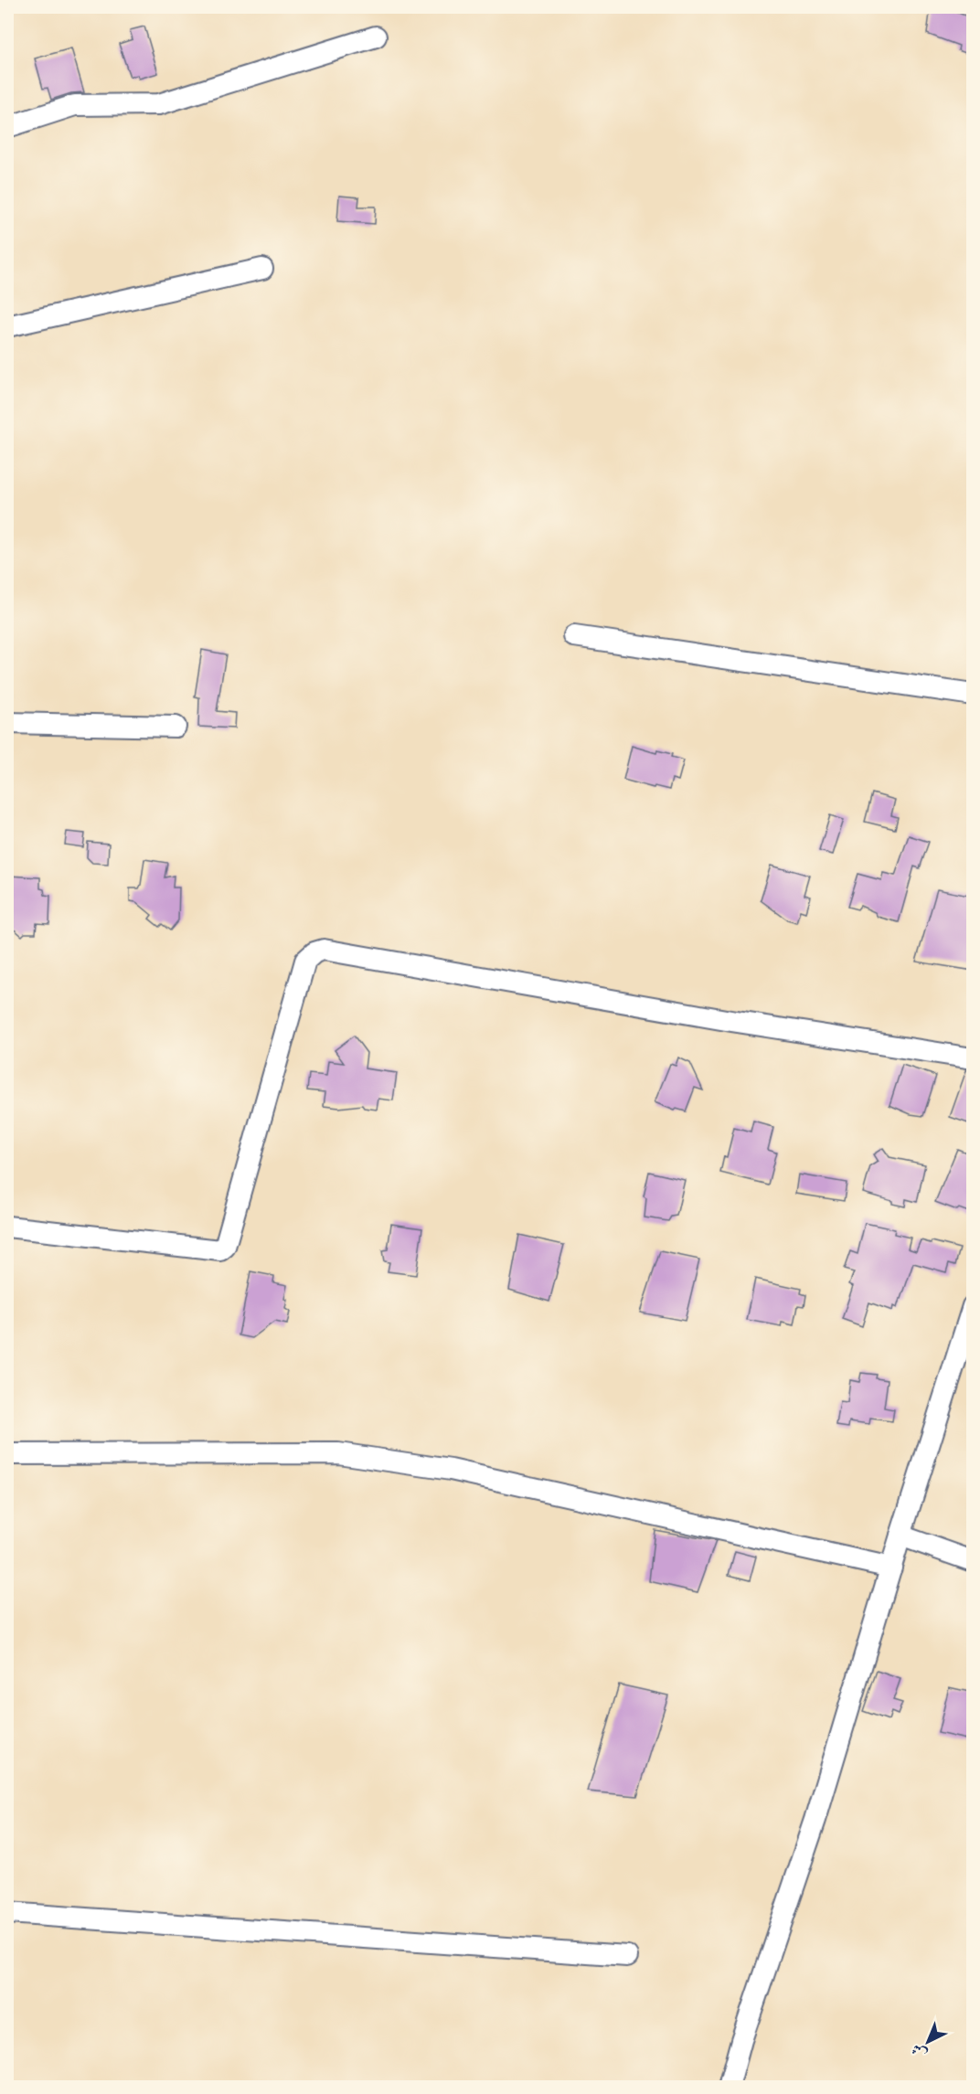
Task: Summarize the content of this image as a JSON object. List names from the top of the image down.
{
  "north": "bottom left"
}
